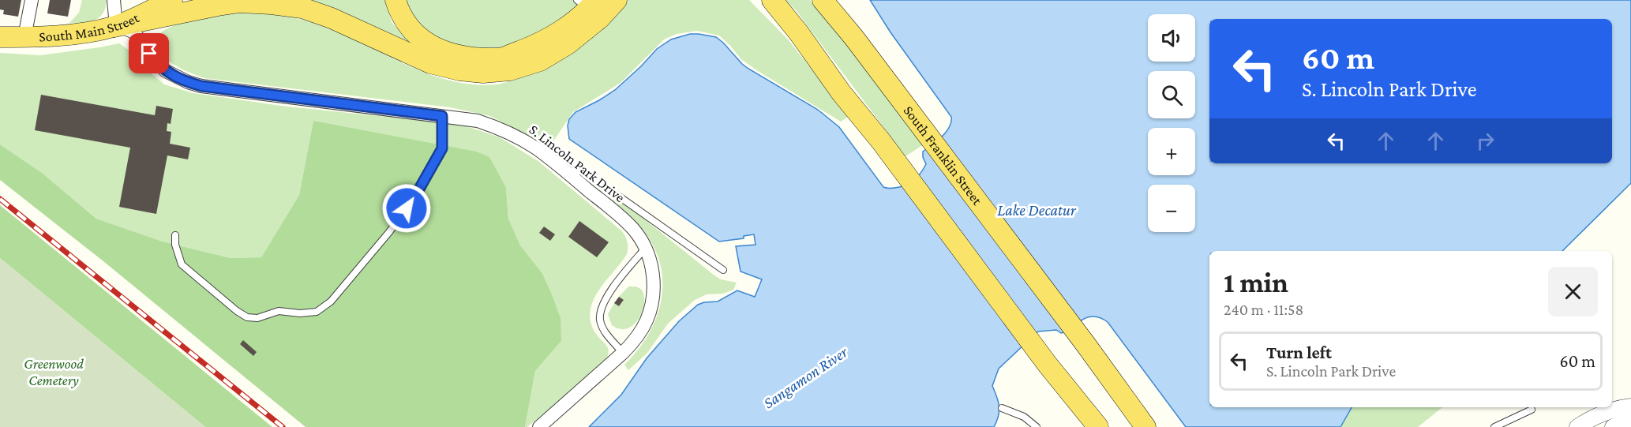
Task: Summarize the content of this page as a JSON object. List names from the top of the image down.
{
  "streets": {
    "main road": ["South Main Street", "South Franklin Street"],
    "street": ["S. Lincoln Park Drive"]
  },
  "crossings": [
    ["South Main Street", "S. Lincoln Park Drive"]
  ],
  "water": ["Lake Decatur", "Sangamon River"],
  "parks": ["Greenwood Cemetery"],
  "page": {
    "map_buttons": ["+", "−"],
    "turn": ["60 m", "S. Lincoln Park Drive"],
    "heading": ["1 min", "240 m · 11:58"],
    "list": [
      {
        "name": "Turn left",
        "note": "S. Lincoln Park Drive",
        "value": "60 m"
      }
    ]
  }
}
